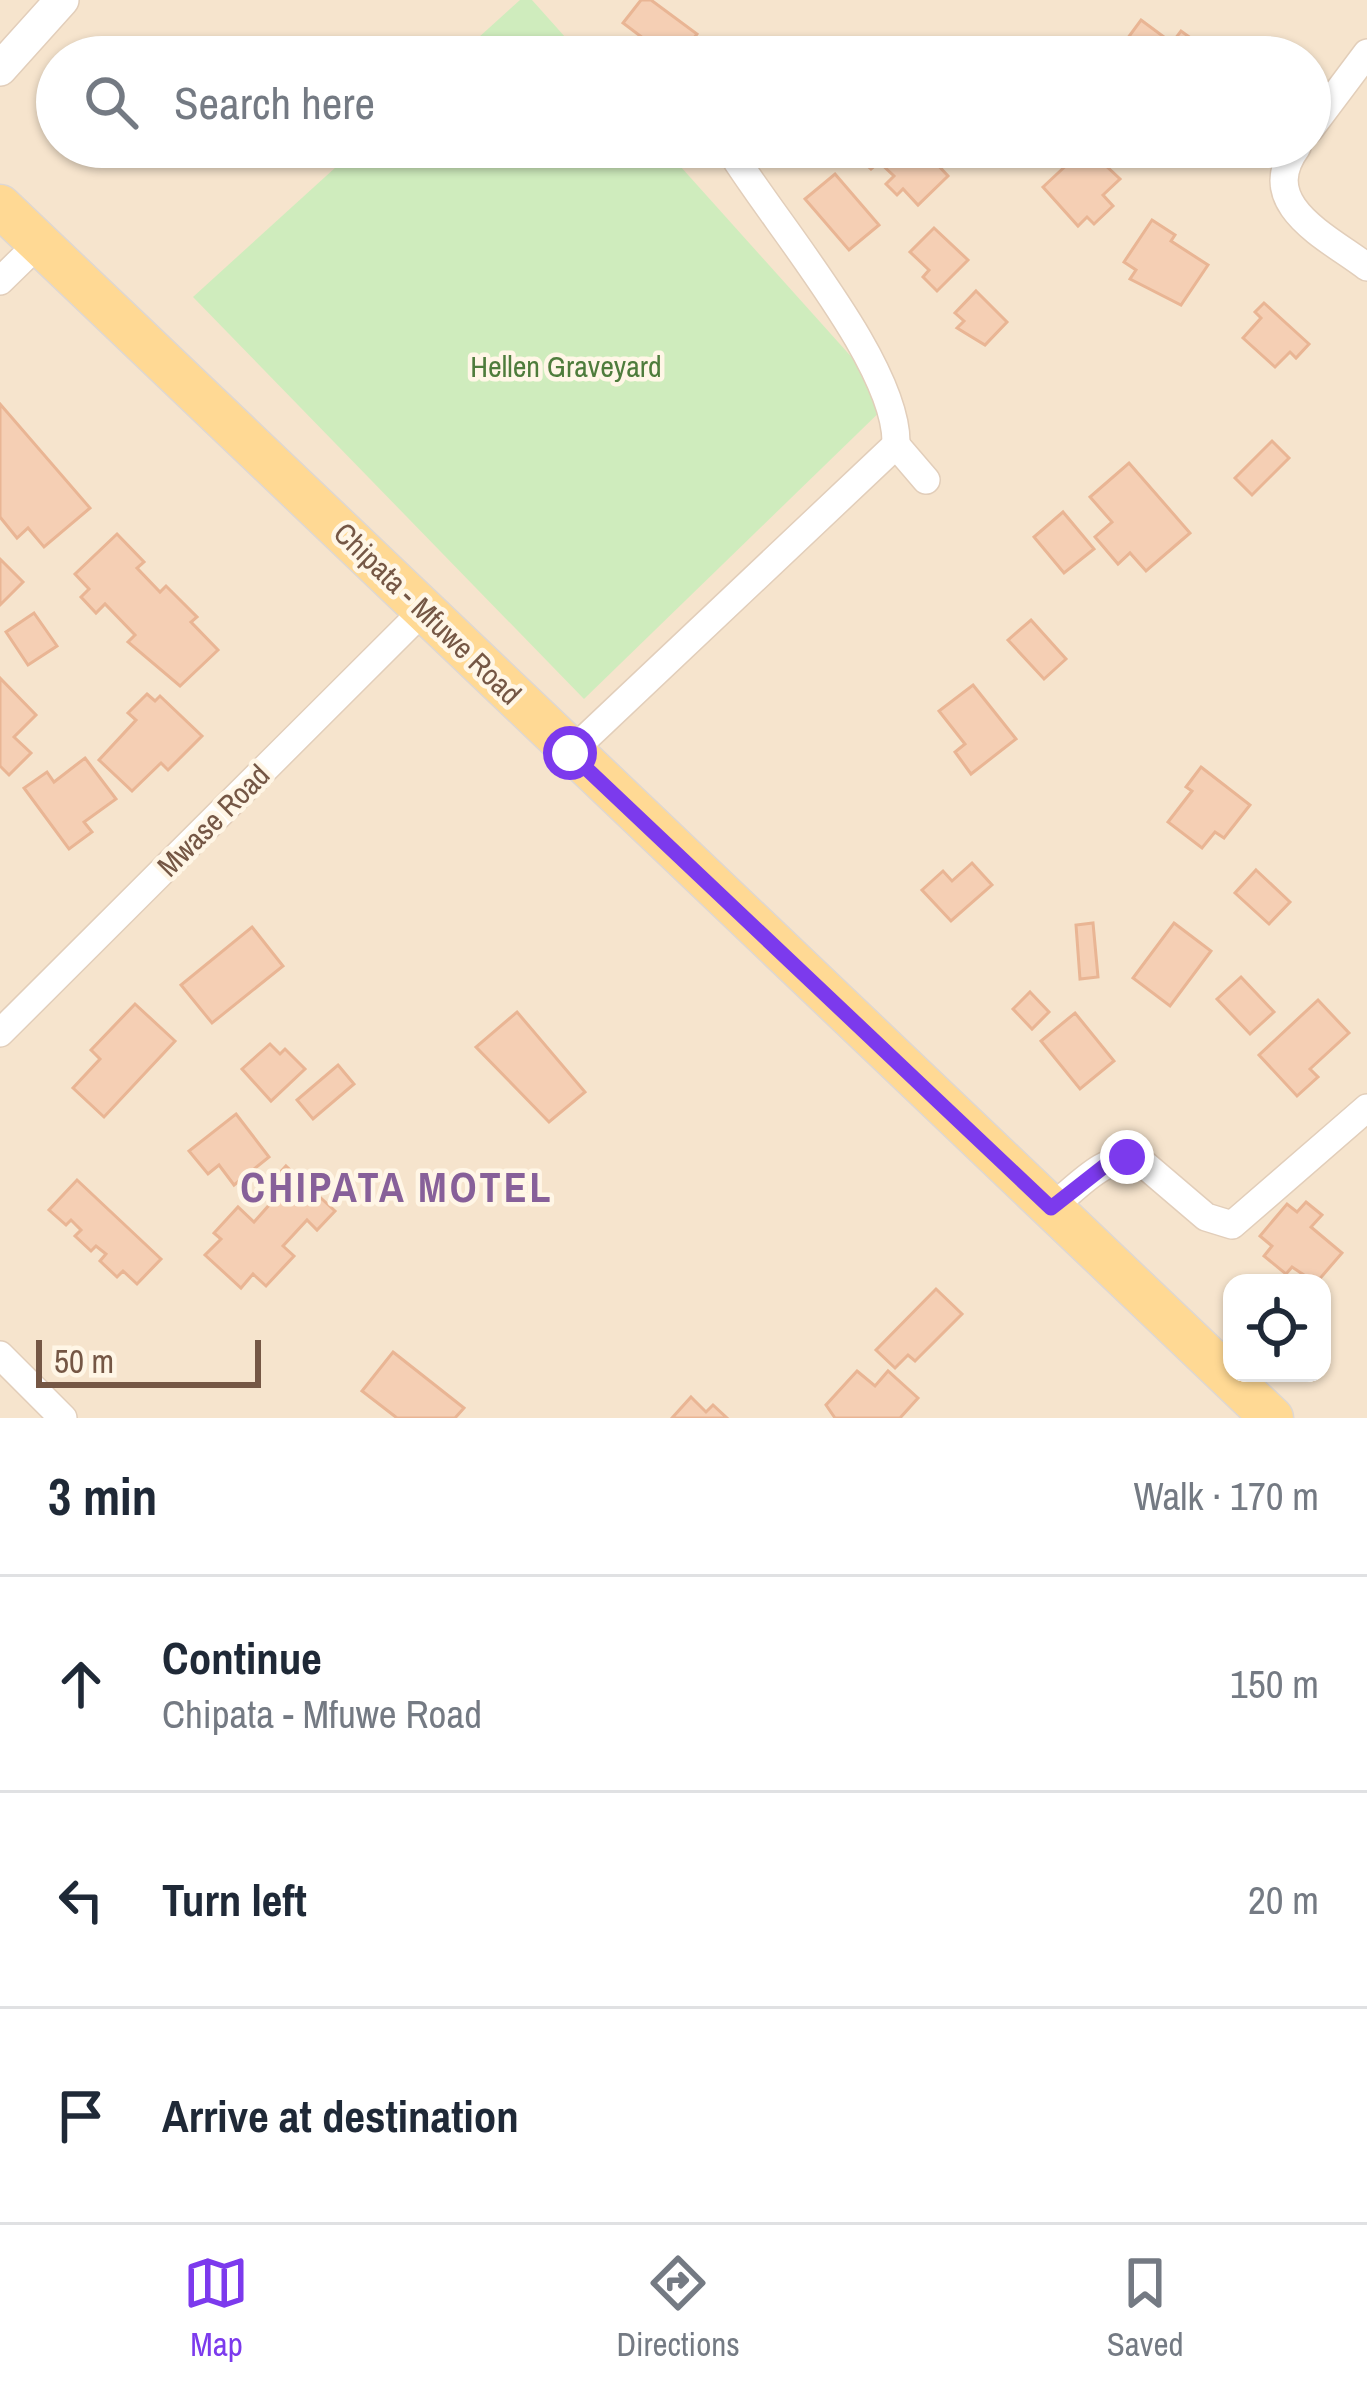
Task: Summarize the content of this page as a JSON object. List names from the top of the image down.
{
  "streets": {
    "main road": ["Chipata - Mfuwe Road"],
    "street": ["Mwase Road"]
  },
  "crossings": [
    ["Chipata - Mfuwe Road", "Mwase Road"]
  ],
  "districts": ["CHIPATA MOTEL"],
  "parks": ["Hellen Graveyard"],
  "scale_bar": "50 m",
  "page": {
    "search": "Search here",
    "scale": "50 m",
    "heading": ["3 min", "Walk · 170 m"],
    "list": [
      ["Continue", "Chipata - Mfuwe Road", "150 m"],
      ["Turn left", "20 m"],
      "Arrive at destination"
    ],
    "nav": ["Map", "Directions", "Saved"]
  }
}
